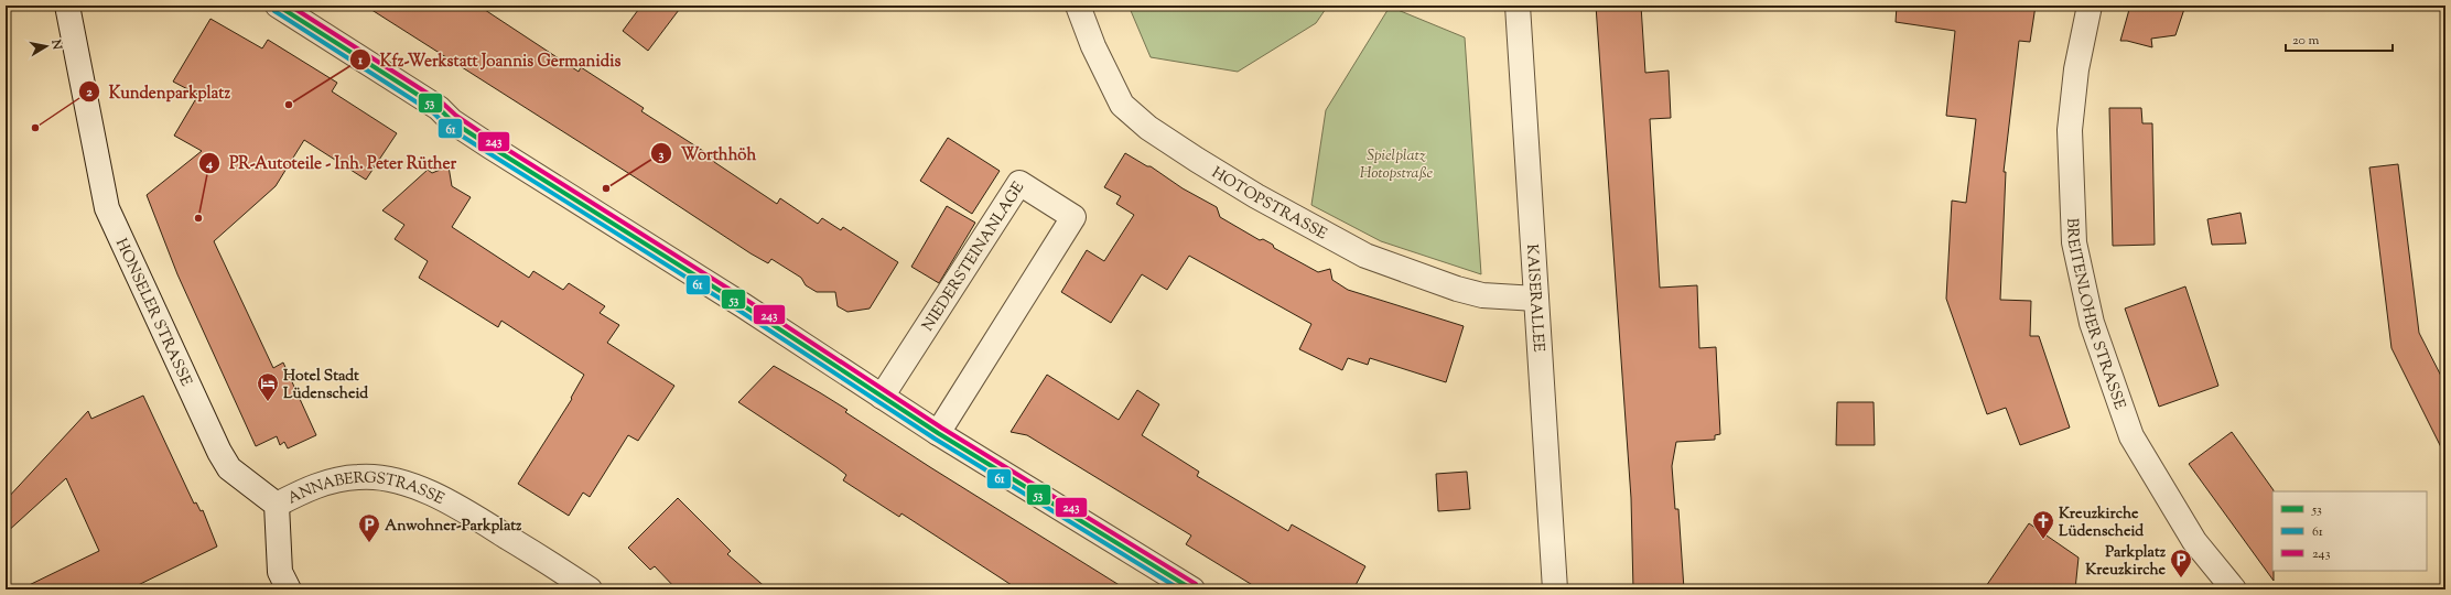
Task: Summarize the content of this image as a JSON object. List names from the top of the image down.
{
  "streets": {
    "street": [
      "HOTOPSTRASSE",
      "NIEDERSTEINANLAGE",
      "KAISERALLEE",
      "HONSELER STRASSE",
      "BREITENLOHER STRASSE",
      "ANNABERGSTRASSE"
    ]
  },
  "crossings": [
    ["HOTOPSTRASSE", "KAISERALLEE"],
    ["HONSELER STRASSE", "ANNABERGSTRASSE"]
  ],
  "parks": ["Spielplatz Hotopstraße"],
  "places": {
    "other": [
      "Kfz-Werkstatt Joannis Germanidis",
      "Kundenparkplatz",
      "Worthhöh",
      "PR-Autoteile - Inh. Peter Rüther"
    ],
    "hotel": ["Hotel Stadt Lüdenscheid"],
    "church": ["Kreuzkirche Lüdenscheid"],
    "parking": ["Anwohner-Parkplatz", "Parkplatz Kreuzkirche"]
  },
  "lines": ["transit line 53", "transit line 243", "transit line 61"],
  "legend": ["53", "61", "243"],
  "scale_bar": "20 m",
  "north": "right"
}
